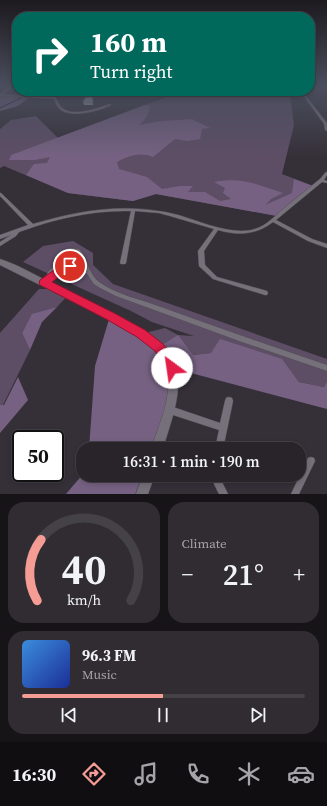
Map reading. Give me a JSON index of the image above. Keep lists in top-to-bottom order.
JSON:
{
  "page": {
    "turn": ["160 m", "Turn right"],
    "limit": "50",
    "trip": "16:31 · 1 min · 190 m",
    "tile": "Climate",
    "heat": ["−", "21°", "+"],
    "song": ["96.3 FM", "Music"],
    "tabs": "16:30",
    "gauge": ["40", "km/h"]
  }
}
